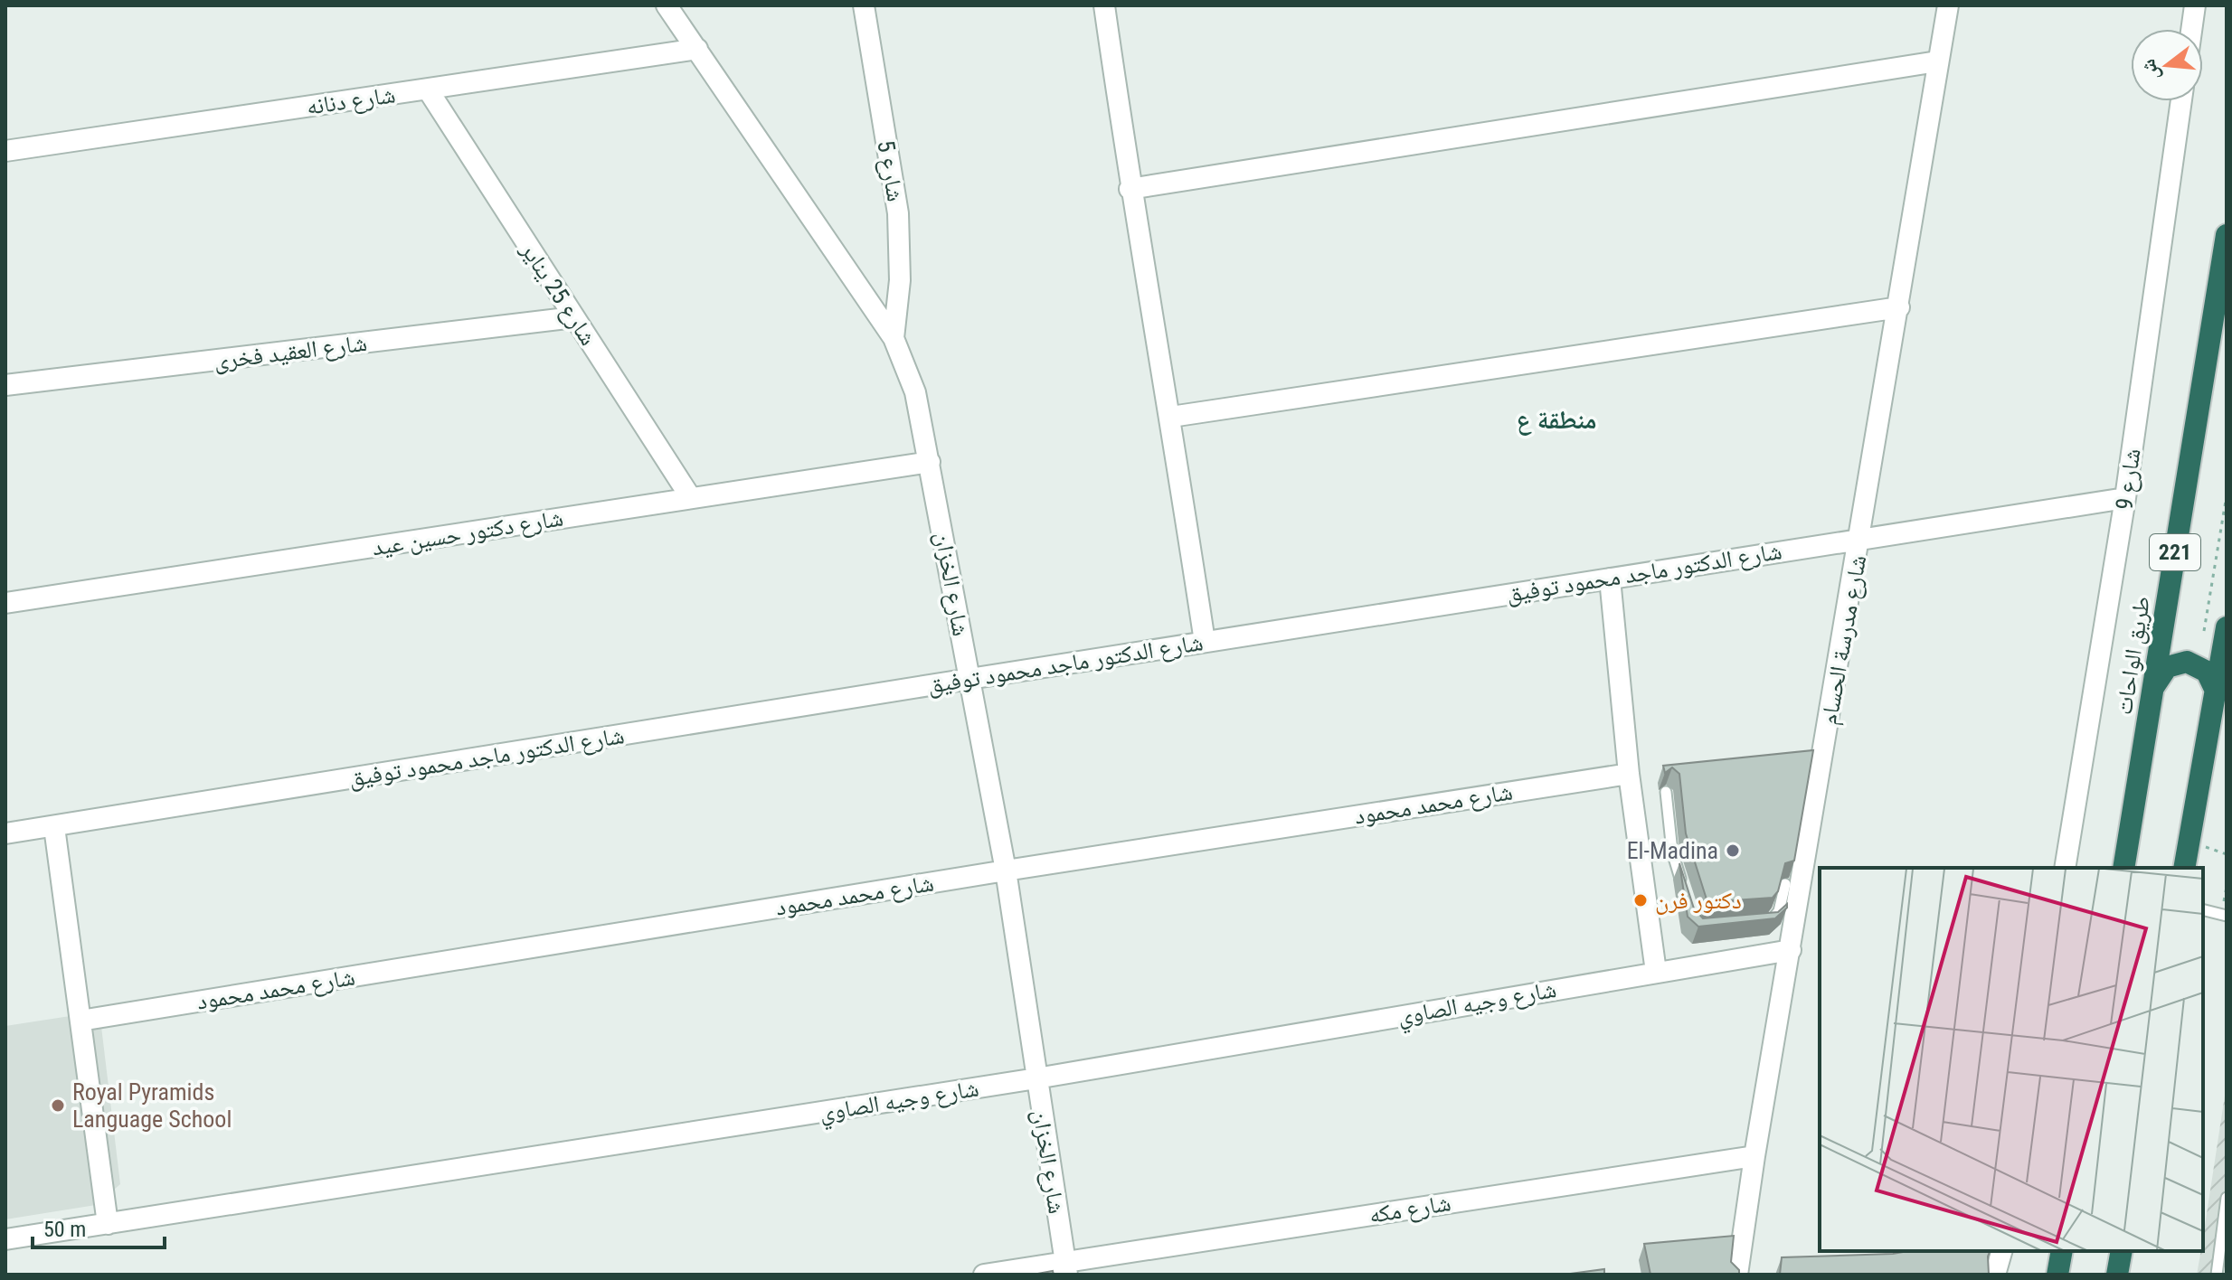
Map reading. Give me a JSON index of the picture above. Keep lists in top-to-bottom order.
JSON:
{
  "streets": {
    "highway": ["221", "طريق الواحات"],
    "street": [
      "شارع دنانه",
      "شارع 5",
      "شارع 25 يناير",
      "شارع العقيد فخرى",
      "شارع 9",
      "شارع دكتور حسين عيد",
      "شارع الدكتور ماجد محمود توفيق",
      "شارع الخزان",
      "شارع مدرسة الحسام",
      "شارع محمد محمود",
      "شارع وجيه الصاوي",
      "شارع مكه"
    ]
  },
  "crossings": [
    ["شارع دنانه", "شارع 25 يناير"],
    ["شارع دنانه", "شارع الخزان"],
    ["شارع 5", "شارع الخزان"],
    ["شارع 25 يناير", "شارع العقيد فخرى"],
    ["شارع 25 يناير", "شارع دكتور حسين عيد"],
    ["شارع 9", "شارع الدكتور ماجد محمود توفيق"],
    ["شارع دكتور حسين عيد", "شارع الخزان"],
    ["شارع الدكتور ماجد محمود توفيق", "شارع الخزان"],
    ["شارع الدكتور ماجد محمود توفيق", "شارع مدرسة الحسام"],
    ["شارع الخزان", "شارع محمد محمود"],
    ["شارع الخزان", "شارع وجيه الصاوي"],
    ["شارع الخزان", "شارع مكه"],
    ["شارع مدرسة الحسام", "شارع وجيه الصاوي"],
    ["شارع مدرسة الحسام", "شارع مكه"]
  ],
  "districts": ["منطقة ع"],
  "places": ["El-Madina", "دكتور فرن", "Royal Pyramids Language School"],
  "scale_bar": "50 m",
  "north": "left"
}
